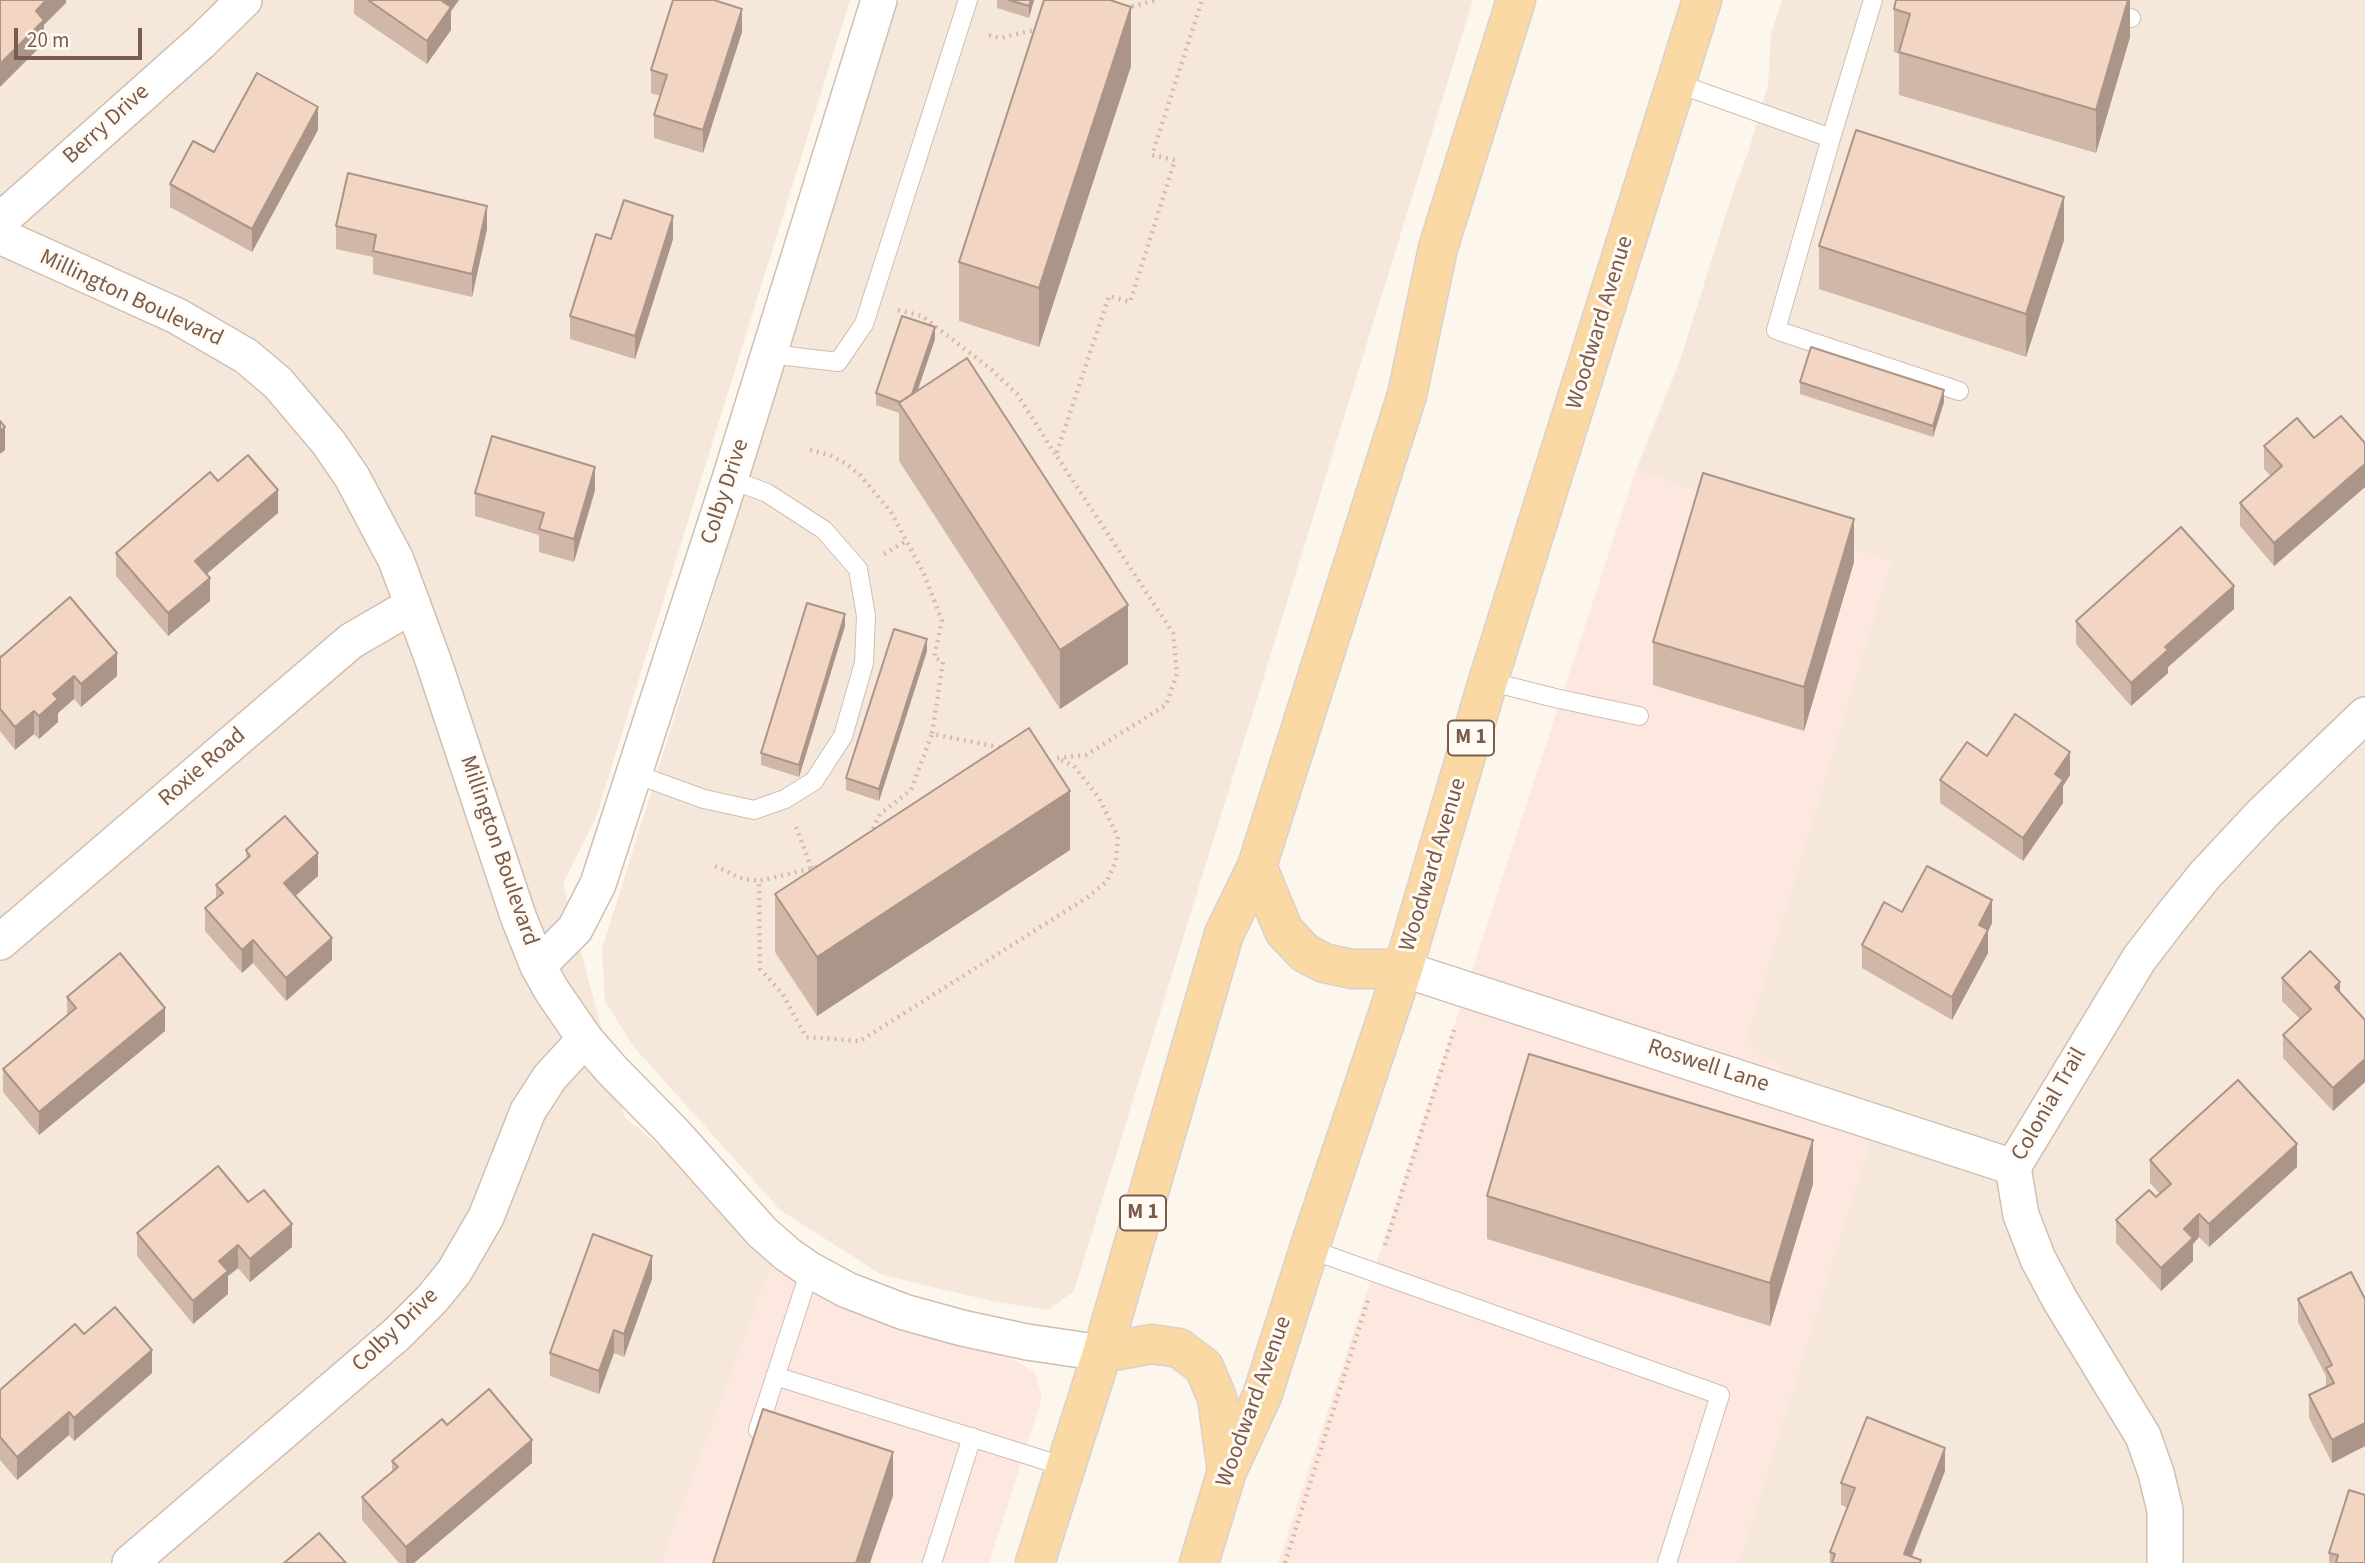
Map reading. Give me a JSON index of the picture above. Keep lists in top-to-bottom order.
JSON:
{
  "streets": {
    "main road": ["Woodward Avenue", "M 1"],
    "street": [
      "Berry Drive",
      "Millington Boulevard",
      "Colby Drive",
      "Roxie Road",
      "Roswell Lane",
      "Colonial Trail"
    ]
  },
  "crossings": [
    ["Millington Boulevard", "Colby Drive"],
    ["Millington Boulevard", "M 1"],
    ["Millington Boulevard", "Roxie Road"],
    ["Woodward Avenue", "Roswell Lane"],
    ["Roswell Lane", "Colonial Trail"]
  ],
  "scale_bar": "20 m"
}
